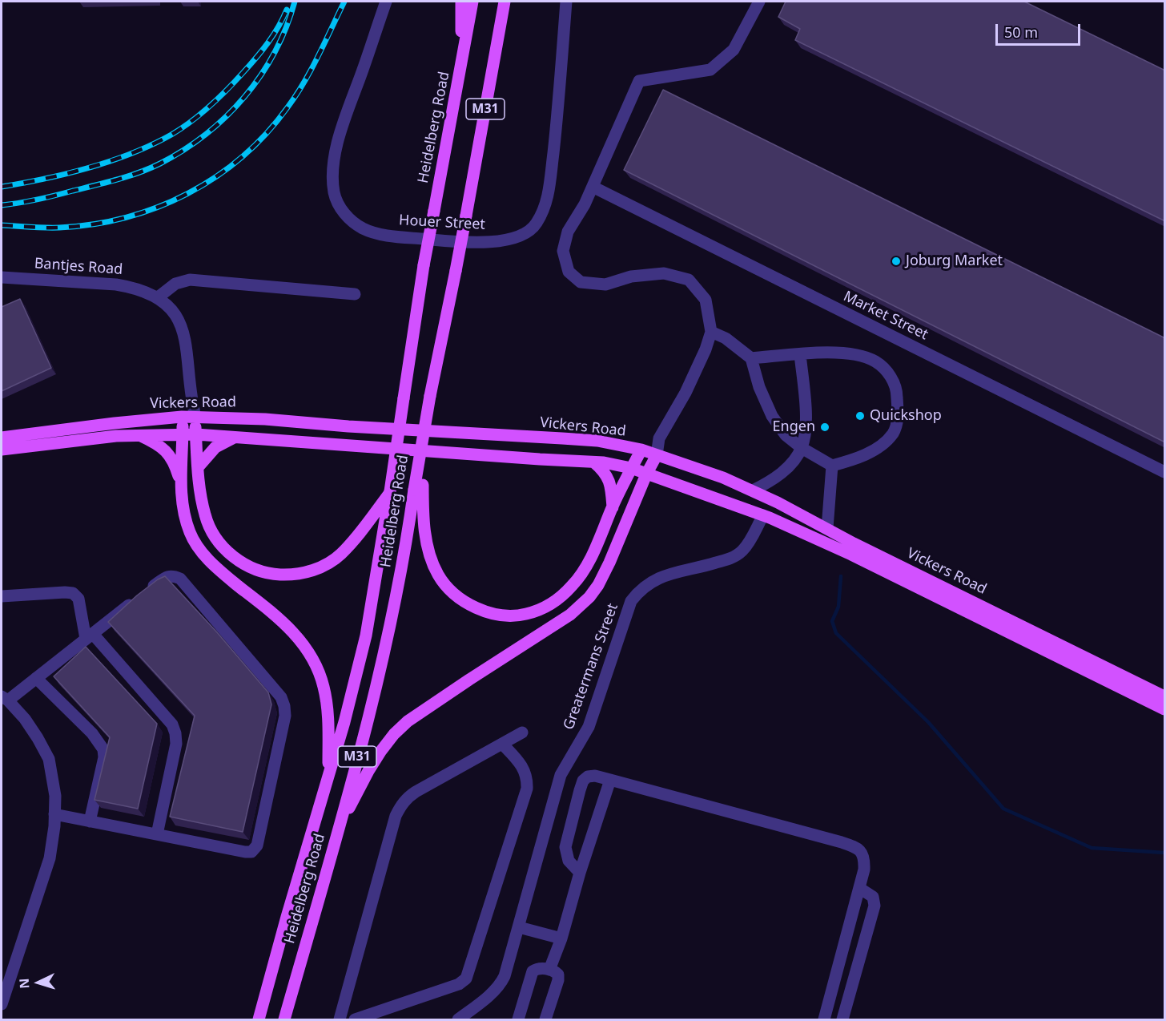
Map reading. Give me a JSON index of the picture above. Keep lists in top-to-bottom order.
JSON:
{
  "streets": {
    "main road": ["M31", "Heidelberg Road", "Vickers Road"],
    "street": [
      "Houer Street",
      "Bantjes Road",
      "Market Street",
      "Greatermans Street"
    ]
  },
  "crossings": [
    ["Bantjes Road", "Vickers Road"],
    ["Vickers Road", "Greatermans Street"]
  ],
  "places": ["Joburg Market", "Quickshop", "Engen"],
  "scale_bar": "50 m",
  "north": "left"
}
